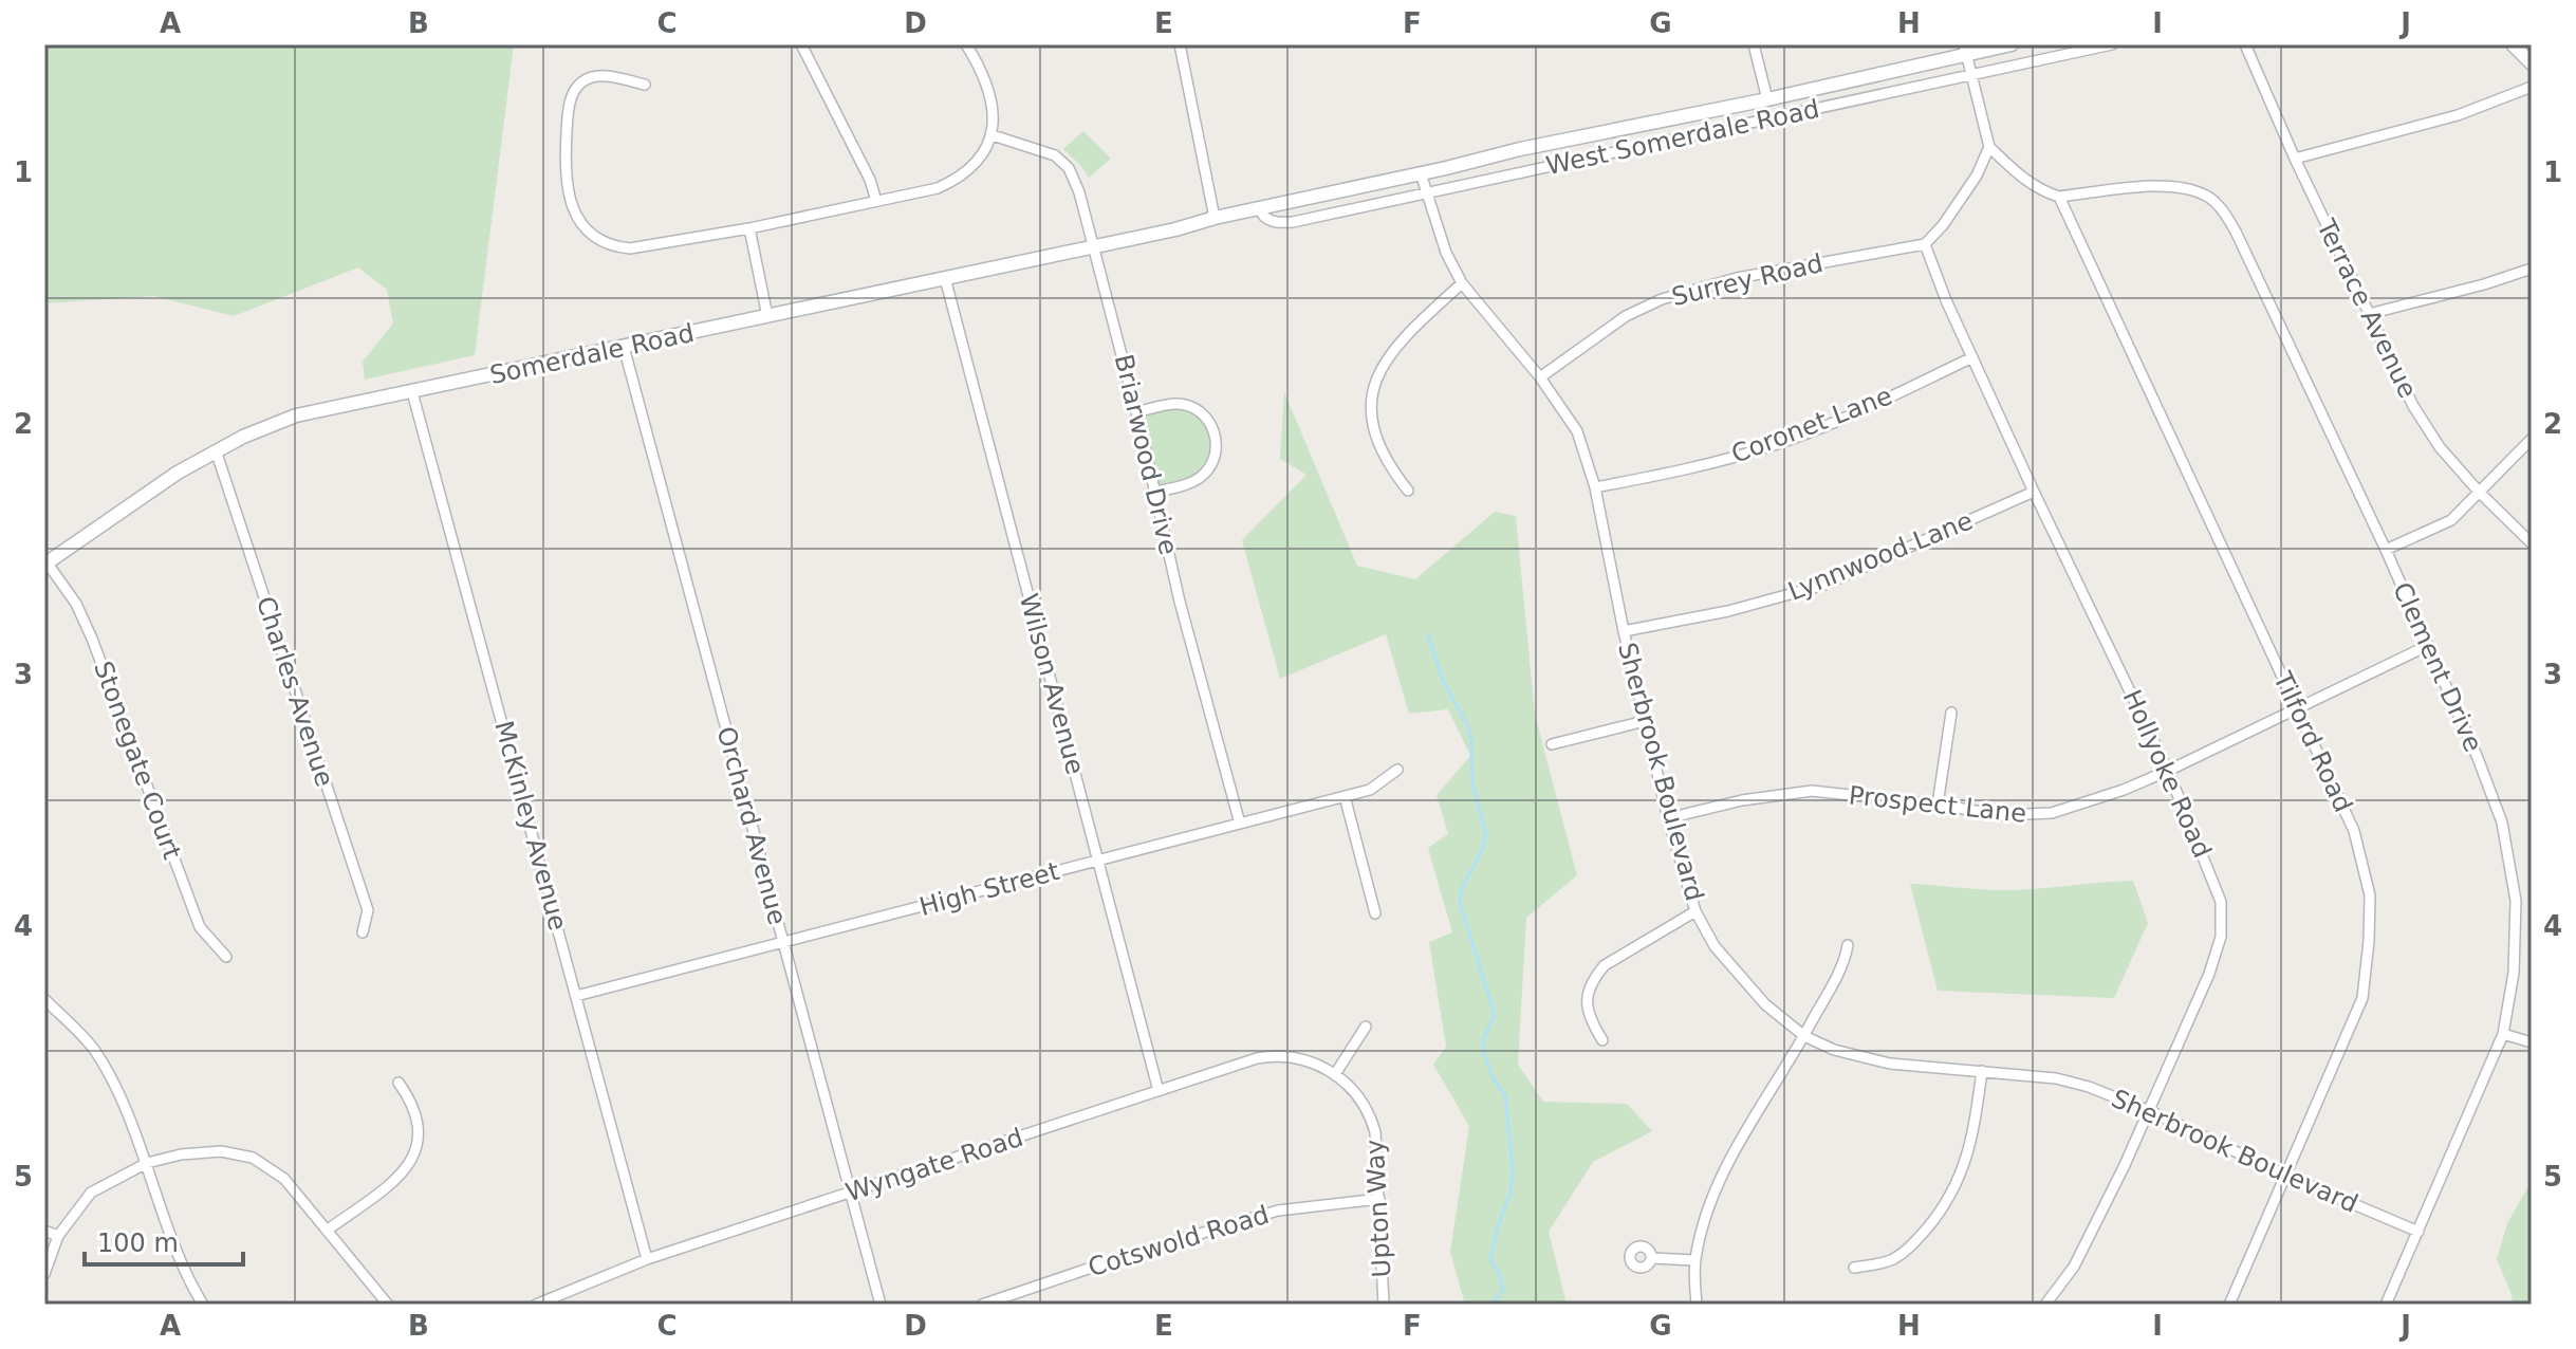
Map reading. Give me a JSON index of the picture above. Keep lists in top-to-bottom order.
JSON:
{
  "streets": {
    "main road": ["West Somerdale Road", "Somerdale Road"],
    "street": [
      "Surrey Road",
      "Terrace Avenue",
      "Coronet Lane",
      "Briarwood Drive",
      "Lynnwood Lane",
      "Clement Drive",
      "Wilson Avenue",
      "Charles Avenue",
      "Tilford Road",
      "Stonegate Court",
      "Sherbrook Boulevard",
      "Hollyoke Road",
      "Prospect Lane",
      "McKinley Avenue",
      "Orchard Avenue",
      "High Street",
      "Wyngate Road",
      "Upton Way",
      "Cotswold Road"
    ]
  },
  "crossings": [
    ["West Somerdale Road", "Somerdale Road"],
    ["West Somerdale Road", "Sherbrook Boulevard"],
    ["Surrey Road", "Sherbrook Boulevard"],
    ["Surrey Road", "Hollyoke Road"],
    ["Somerdale Road", "Briarwood Drive"],
    ["Somerdale Road", "Wilson Avenue"],
    ["Somerdale Road", "Charles Avenue"],
    ["Somerdale Road", "Stonegate Court"],
    ["Somerdale Road", "McKinley Avenue"],
    ["Somerdale Road", "Orchard Avenue"],
    ["Coronet Lane", "Sherbrook Boulevard"],
    ["Coronet Lane", "Hollyoke Road"],
    ["Briarwood Drive", "High Street"],
    ["Lynnwood Lane", "Sherbrook Boulevard"],
    ["Lynnwood Lane", "Hollyoke Road"],
    ["Clement Drive", "Tilford Road"],
    ["Clement Drive", "Sherbrook Boulevard"],
    ["Clement Drive", "Prospect Lane"],
    ["Wilson Avenue", "High Street"],
    ["Wilson Avenue", "Wyngate Road"],
    ["Tilford Road", "Sherbrook Boulevard"],
    ["Tilford Road", "Prospect Lane"],
    ["Sherbrook Boulevard", "Hollyoke Road"],
    ["Sherbrook Boulevard", "Prospect Lane"],
    ["Hollyoke Road", "Prospect Lane"],
    ["McKinley Avenue", "High Street"],
    ["McKinley Avenue", "Wyngate Road"],
    ["Orchard Avenue", "High Street"],
    ["Orchard Avenue", "Wyngate Road"],
    ["Wyngate Road", "Upton Way"],
    ["Upton Way", "Cotswold Road"]
  ],
  "scale_bar": "100 m",
  "grid": {
    "columns": [
      "A",
      "B",
      "C",
      "D",
      "E",
      "F",
      "G",
      "H",
      "I",
      "J"
    ],
    "rows": [
      "1",
      "2",
      "3",
      "4",
      "5"
    ]
  }
}
